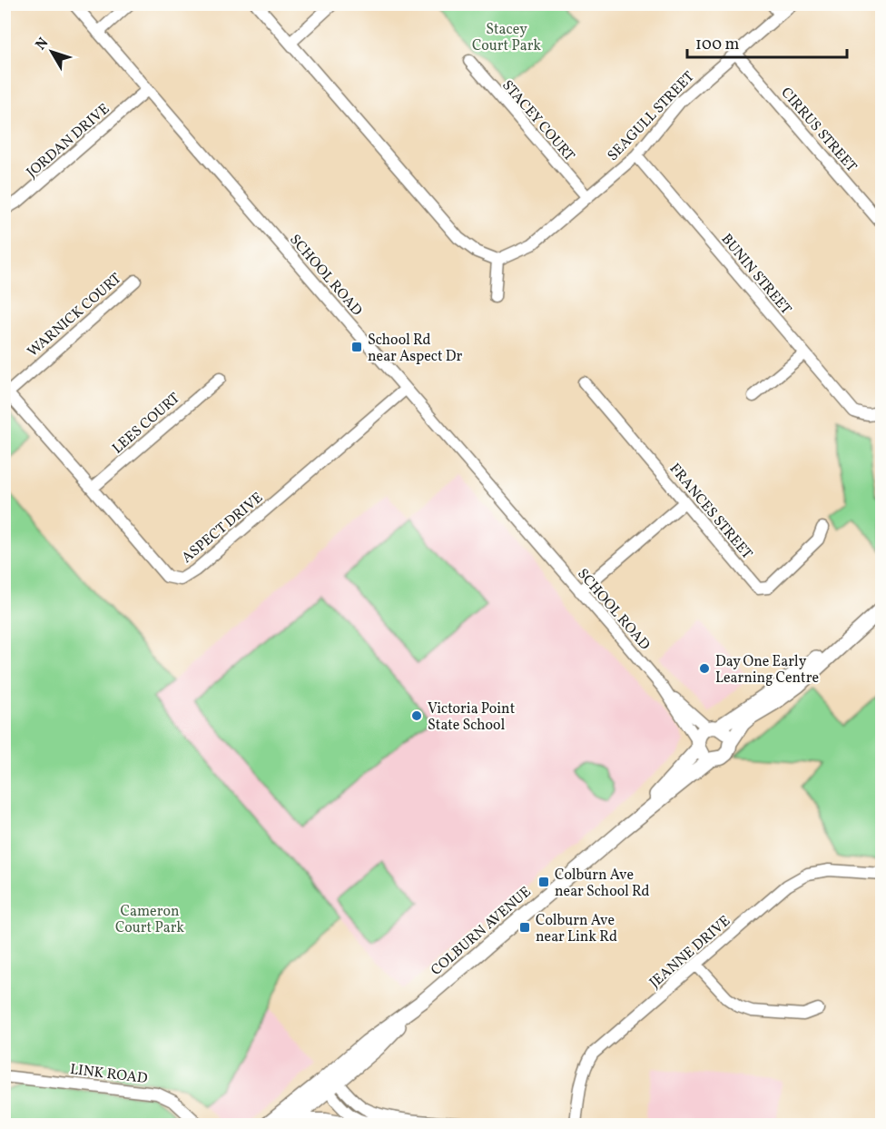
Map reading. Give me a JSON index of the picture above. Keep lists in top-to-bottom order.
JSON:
{
  "streets": {
    "main road": ["COLBURN AVENUE"],
    "street": [
      "SEAGULL STREET",
      "STACEY COURT",
      "CIRRUS STREET",
      "JORDAN DRIVE",
      "BUNIN STREET",
      "SCHOOL ROAD",
      "WARNICK COURT",
      "LEES COURT",
      "FRANCES STREET",
      "ASPECT DRIVE",
      "JEANNE DRIVE",
      "LINK ROAD"
    ]
  },
  "crossings": [
    ["SEAGULL STREET", "STACEY COURT"],
    ["SEAGULL STREET", "CIRRUS STREET"],
    ["SEAGULL STREET", "BUNIN STREET"],
    ["JORDAN DRIVE", "SCHOOL ROAD"],
    ["SCHOOL ROAD", "ASPECT DRIVE"],
    ["SCHOOL ROAD", "COLBURN AVENUE"],
    ["WARNICK COURT", "ASPECT DRIVE"],
    ["LEES COURT", "ASPECT DRIVE"]
  ],
  "parks": ["Stacey Court Park", "Cameron Court Park"],
  "places": {
    "transit": ["School Rd near Aspect Dr", "Colburn Ave near School Rd", "Colburn Ave near Link Rd"],
    "other": ["Day One Early Learning Centre", "Victoria Point State School"]
  },
  "scale_bar": "100 m",
  "north": "top left"
}
